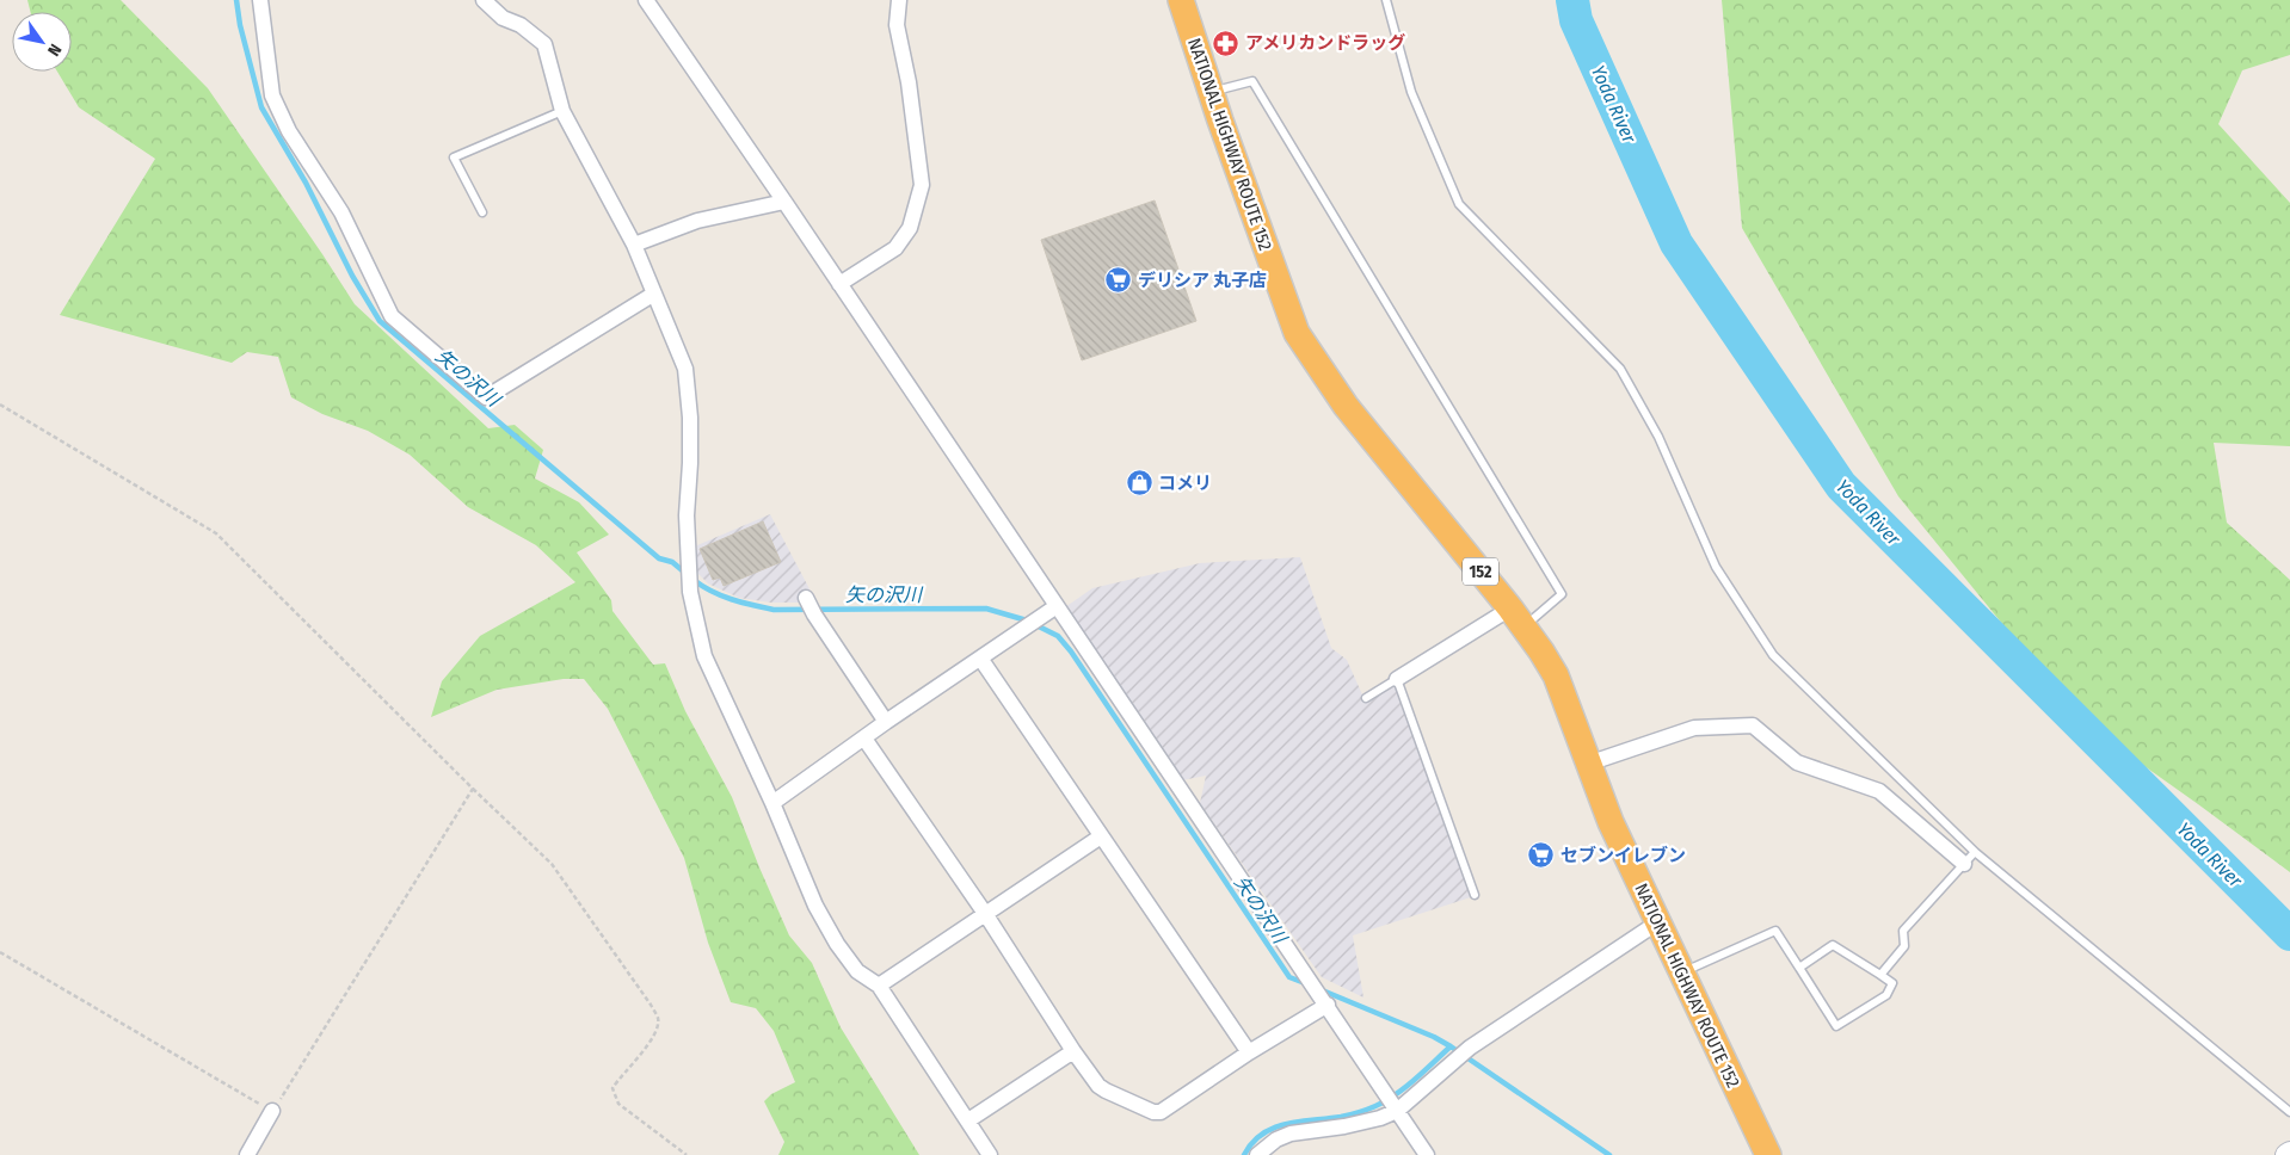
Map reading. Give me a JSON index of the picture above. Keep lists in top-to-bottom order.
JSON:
{
  "streets": {
    "highway": ["NATIONAL HIGHWAY ROUTE 152", "152"]
  },
  "water": ["Yoda River", "矢の沢川"],
  "places": {
    "pharmacy": ["アメリカンドラッグ"],
    "supermarket": ["デリシア 丸子店", "セブンイレブン"],
    "shop": ["コメリ"]
  },
  "north": "bottom right"
}
